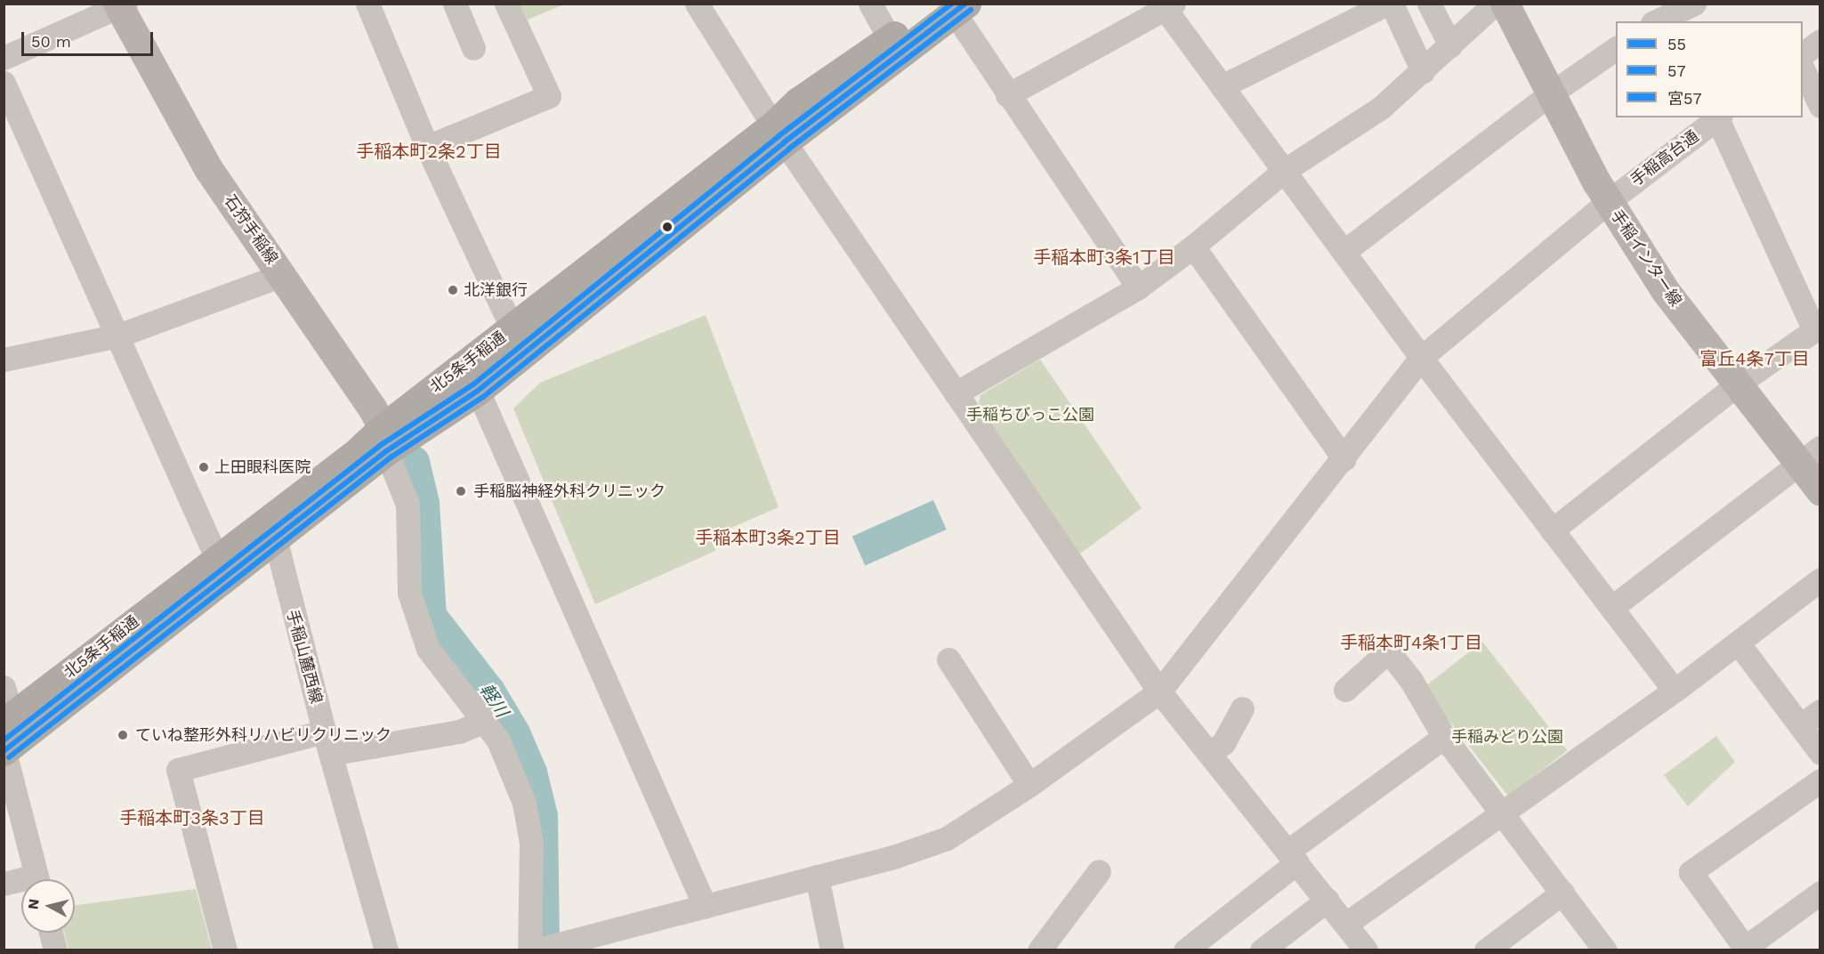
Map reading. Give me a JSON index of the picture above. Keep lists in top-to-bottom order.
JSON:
{
  "streets": {
    "highway": ["北5条手稲通"],
    "main road": ["石狩手稲線", "手稲インター線"],
    "street": ["手稲高台通", "手稲山麓西線"]
  },
  "crossings": [
    ["手稲高台通", "手稲インター線"],
    ["石狩手稲線", "北5条手稲通"],
    ["北5条手稲通", "手稲山麓西線"]
  ],
  "districts": [
    "手稲本町2条2丁目",
    "手稲本町3条1丁目",
    "富丘4条7丁目",
    "手稲本町3条2丁目",
    "手稲本町4条1丁目",
    "手稲本町3条3丁目"
  ],
  "water": ["軽川"],
  "parks": ["手稲ちびっこ公園", "手稲みどり公園"],
  "places": [
    "北洋銀行",
    "上田眼科医院",
    "手稲脳神経外科クリニック",
    "ていね整形外科リハビリクリニック"
  ],
  "lines": ["transit line 55", "transit line 宮57", "transit line 57"],
  "legend": ["55", "57", "宮57"],
  "scale_bar": "50 m",
  "north": "left"
}
